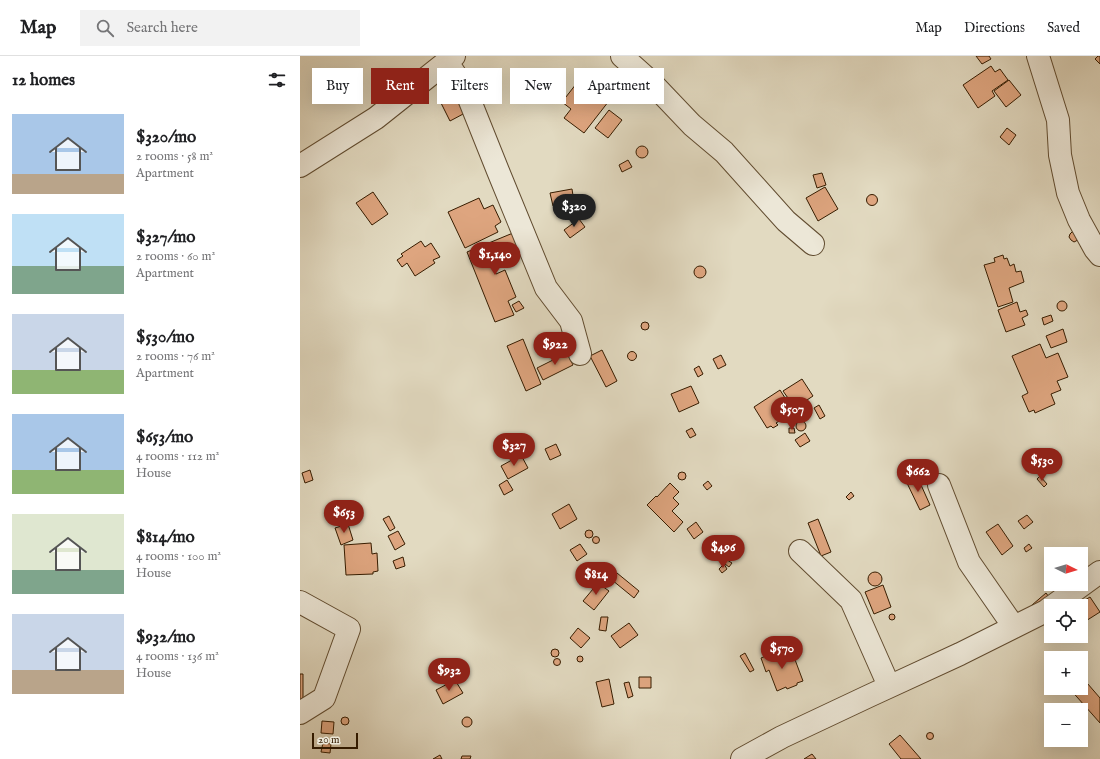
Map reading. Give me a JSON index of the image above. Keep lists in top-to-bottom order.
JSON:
{
  "scale_bar": "20 m",
  "north": "right",
  "page": {
    "header": "Map",
    "search": "Search here",
    "nav": ["Map", "Directions", "Saved"],
    "heading": "12 homes",
    "chip": [
      "Buy",
      "Rent",
      "Filters",
      "New",
      "Apartment"
    ],
    "list": [
      {
        "name": "$320/mo",
        "note": "2 rooms · 58 m² · Apartment"
      },
      {
        "name": "$327/mo",
        "note": "2 rooms · 60 m² · Apartment"
      },
      {
        "name": "$530/mo",
        "note": "2 rooms · 76 m² · Apartment"
      },
      {
        "name": "$653/mo",
        "note": "4 rooms · 112 m² · House"
      },
      {
        "name": "$814/mo",
        "note": "4 rooms · 100 m² · House"
      },
      {
        "name": "$932/mo",
        "note": "4 rooms · 136 m² · House"
      }
    ],
    "price": [
      "$320",
      "$1,140",
      "$922",
      "$507",
      "$327",
      "$530",
      "$662",
      "$653",
      "$496",
      "$814",
      "$570",
      "$932"
    ],
    "map_buttons": ["+", "−"],
    "scale": "20 m"
  }
}
